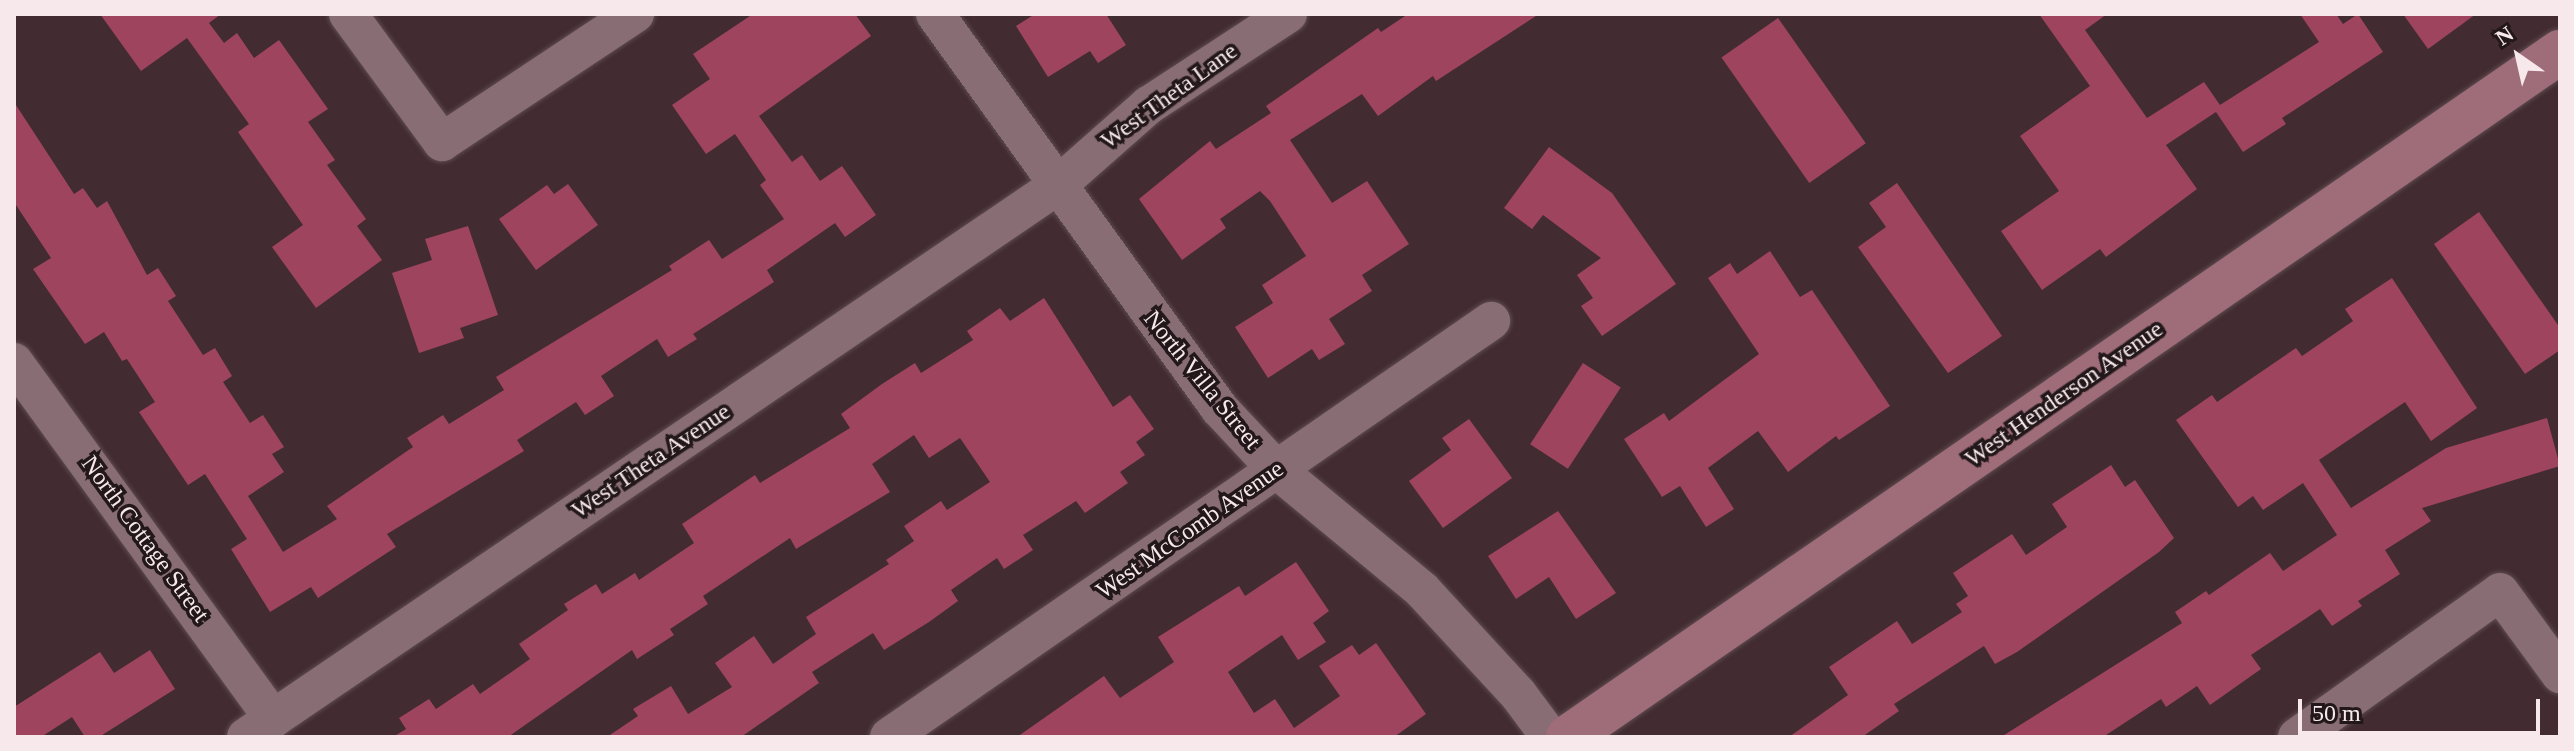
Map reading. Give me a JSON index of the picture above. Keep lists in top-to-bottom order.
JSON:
{
  "streets": {
    "main road": ["West Henderson Avenue"],
    "street": [
      "West Theta Lane",
      "North Villa Street",
      "West Theta Avenue",
      "West McComb Avenue",
      "North Cottage Street"
    ]
  },
  "crossings": [
    ["West Theta Lane", "North Villa Street"],
    ["West Theta Lane", "West Theta Avenue"],
    ["North Villa Street", "West Theta Avenue"],
    ["North Villa Street", "West McComb Avenue"],
    ["West Theta Avenue", "North Cottage Street"]
  ],
  "scale_bar": "50 m",
  "north": "top left"
}
